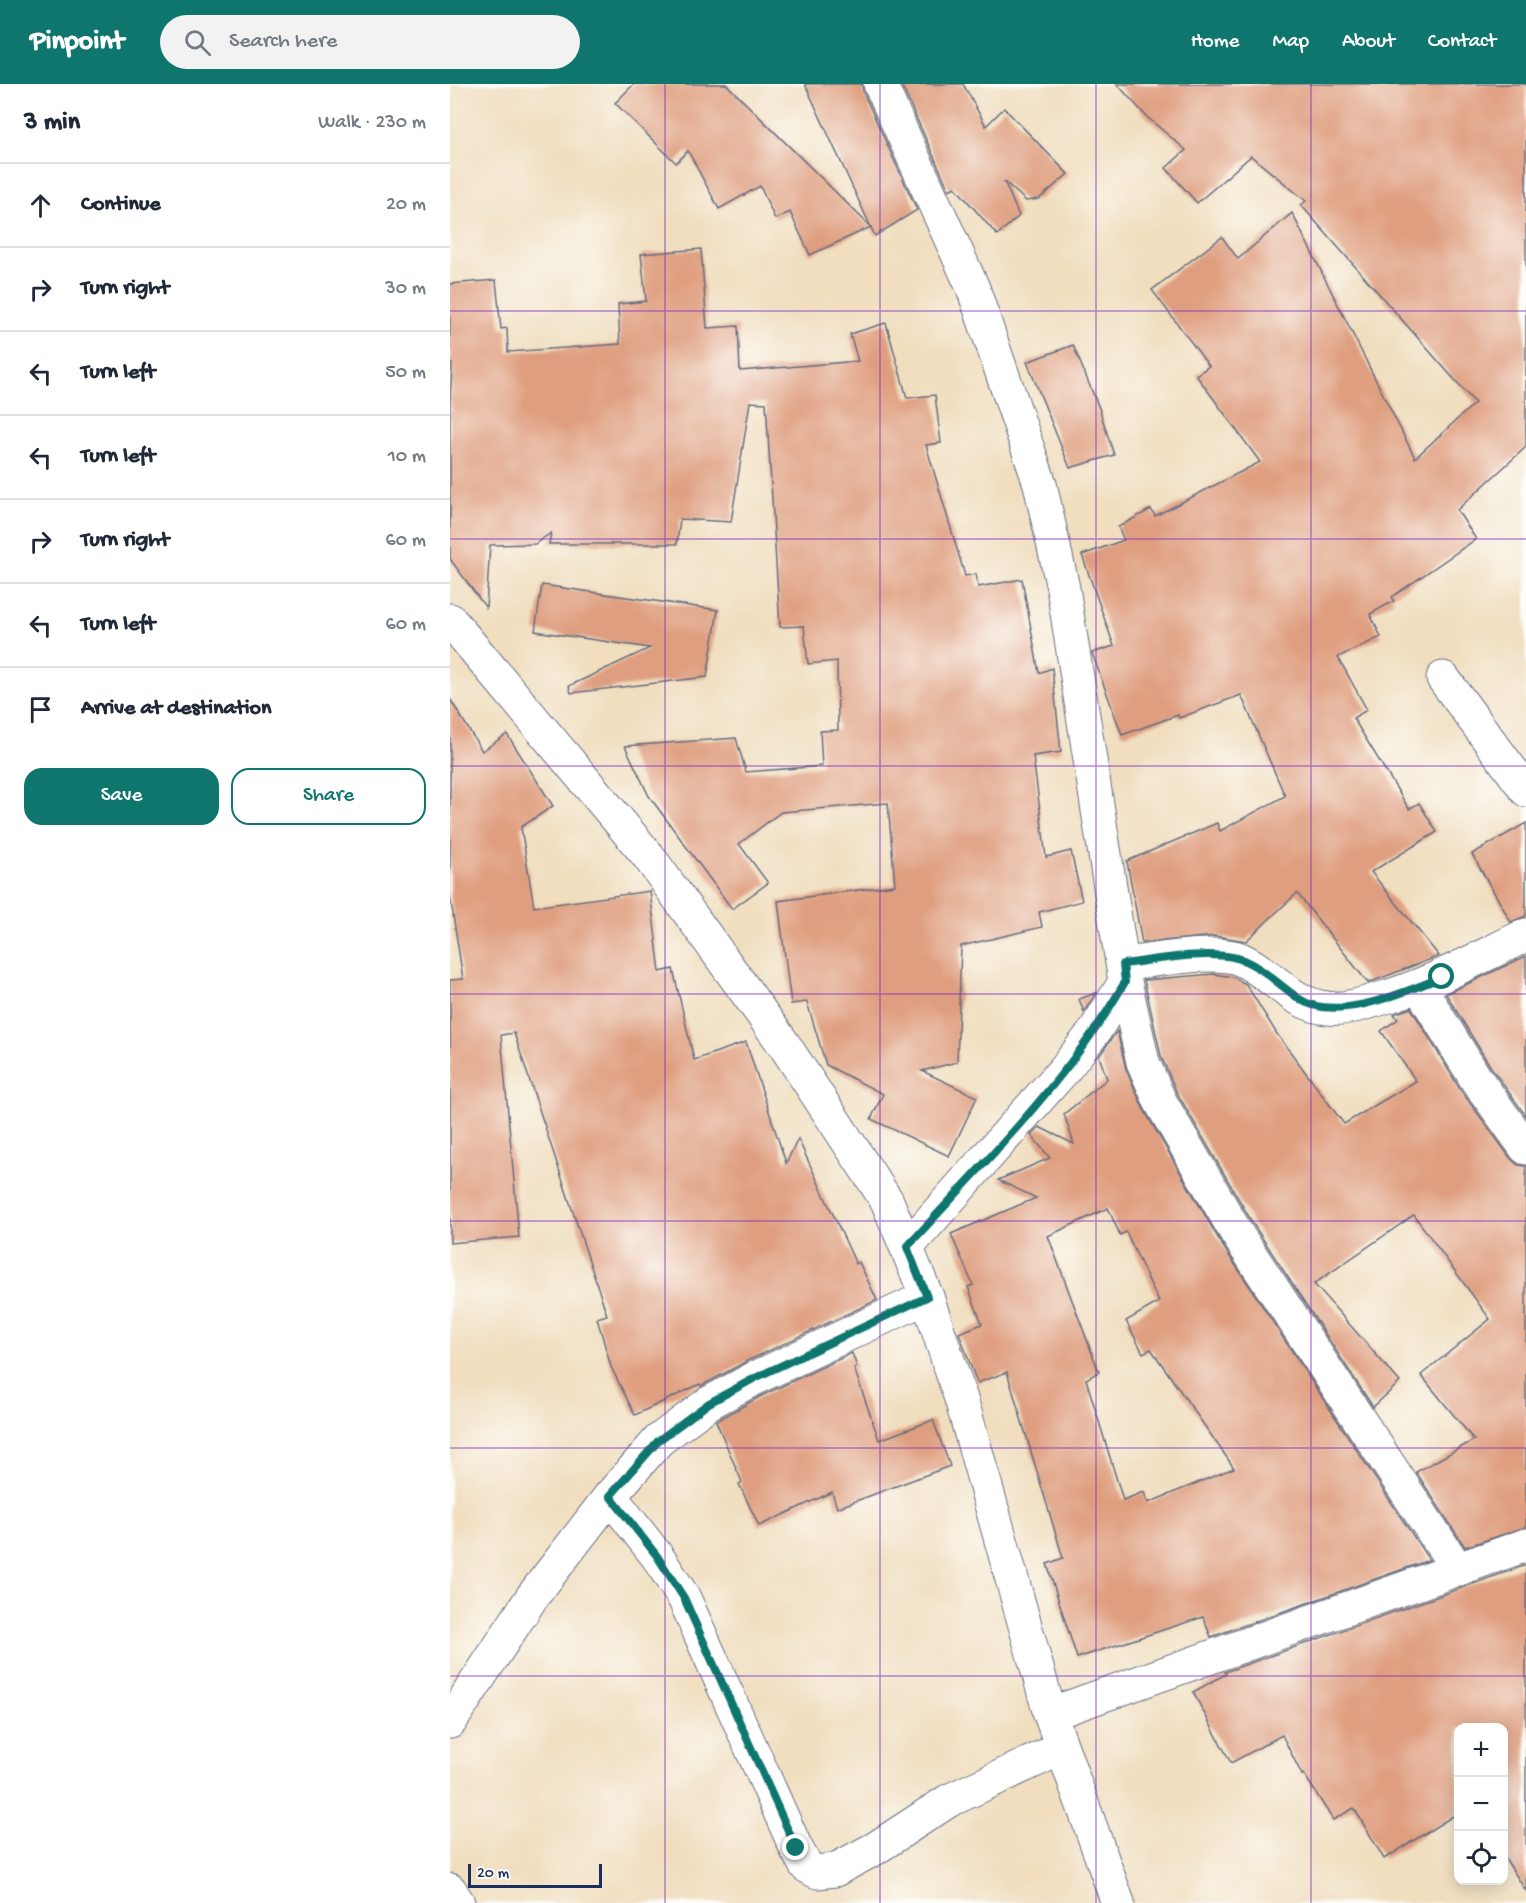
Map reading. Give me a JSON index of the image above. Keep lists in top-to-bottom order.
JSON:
{
  "scale_bar": "20 m",
  "page": {
    "header": "Pinpoint",
    "search": "Search here",
    "nav": [
      "Home",
      "Map",
      "About",
      "Contact"
    ],
    "heading": ["3 min", "Walk · 230 m"],
    "list": [
      ["Continue", "20 m"],
      ["Turn right", "30 m"],
      ["Turn left", "50 m"],
      ["Turn left", "10 m"],
      ["Turn right", "60 m"],
      ["Turn left", "60 m"],
      "Arrive at destination"
    ],
    "buttons": ["Save", "Share"],
    "map_buttons": ["+", "−"],
    "scale": "20 m"
  }
}
